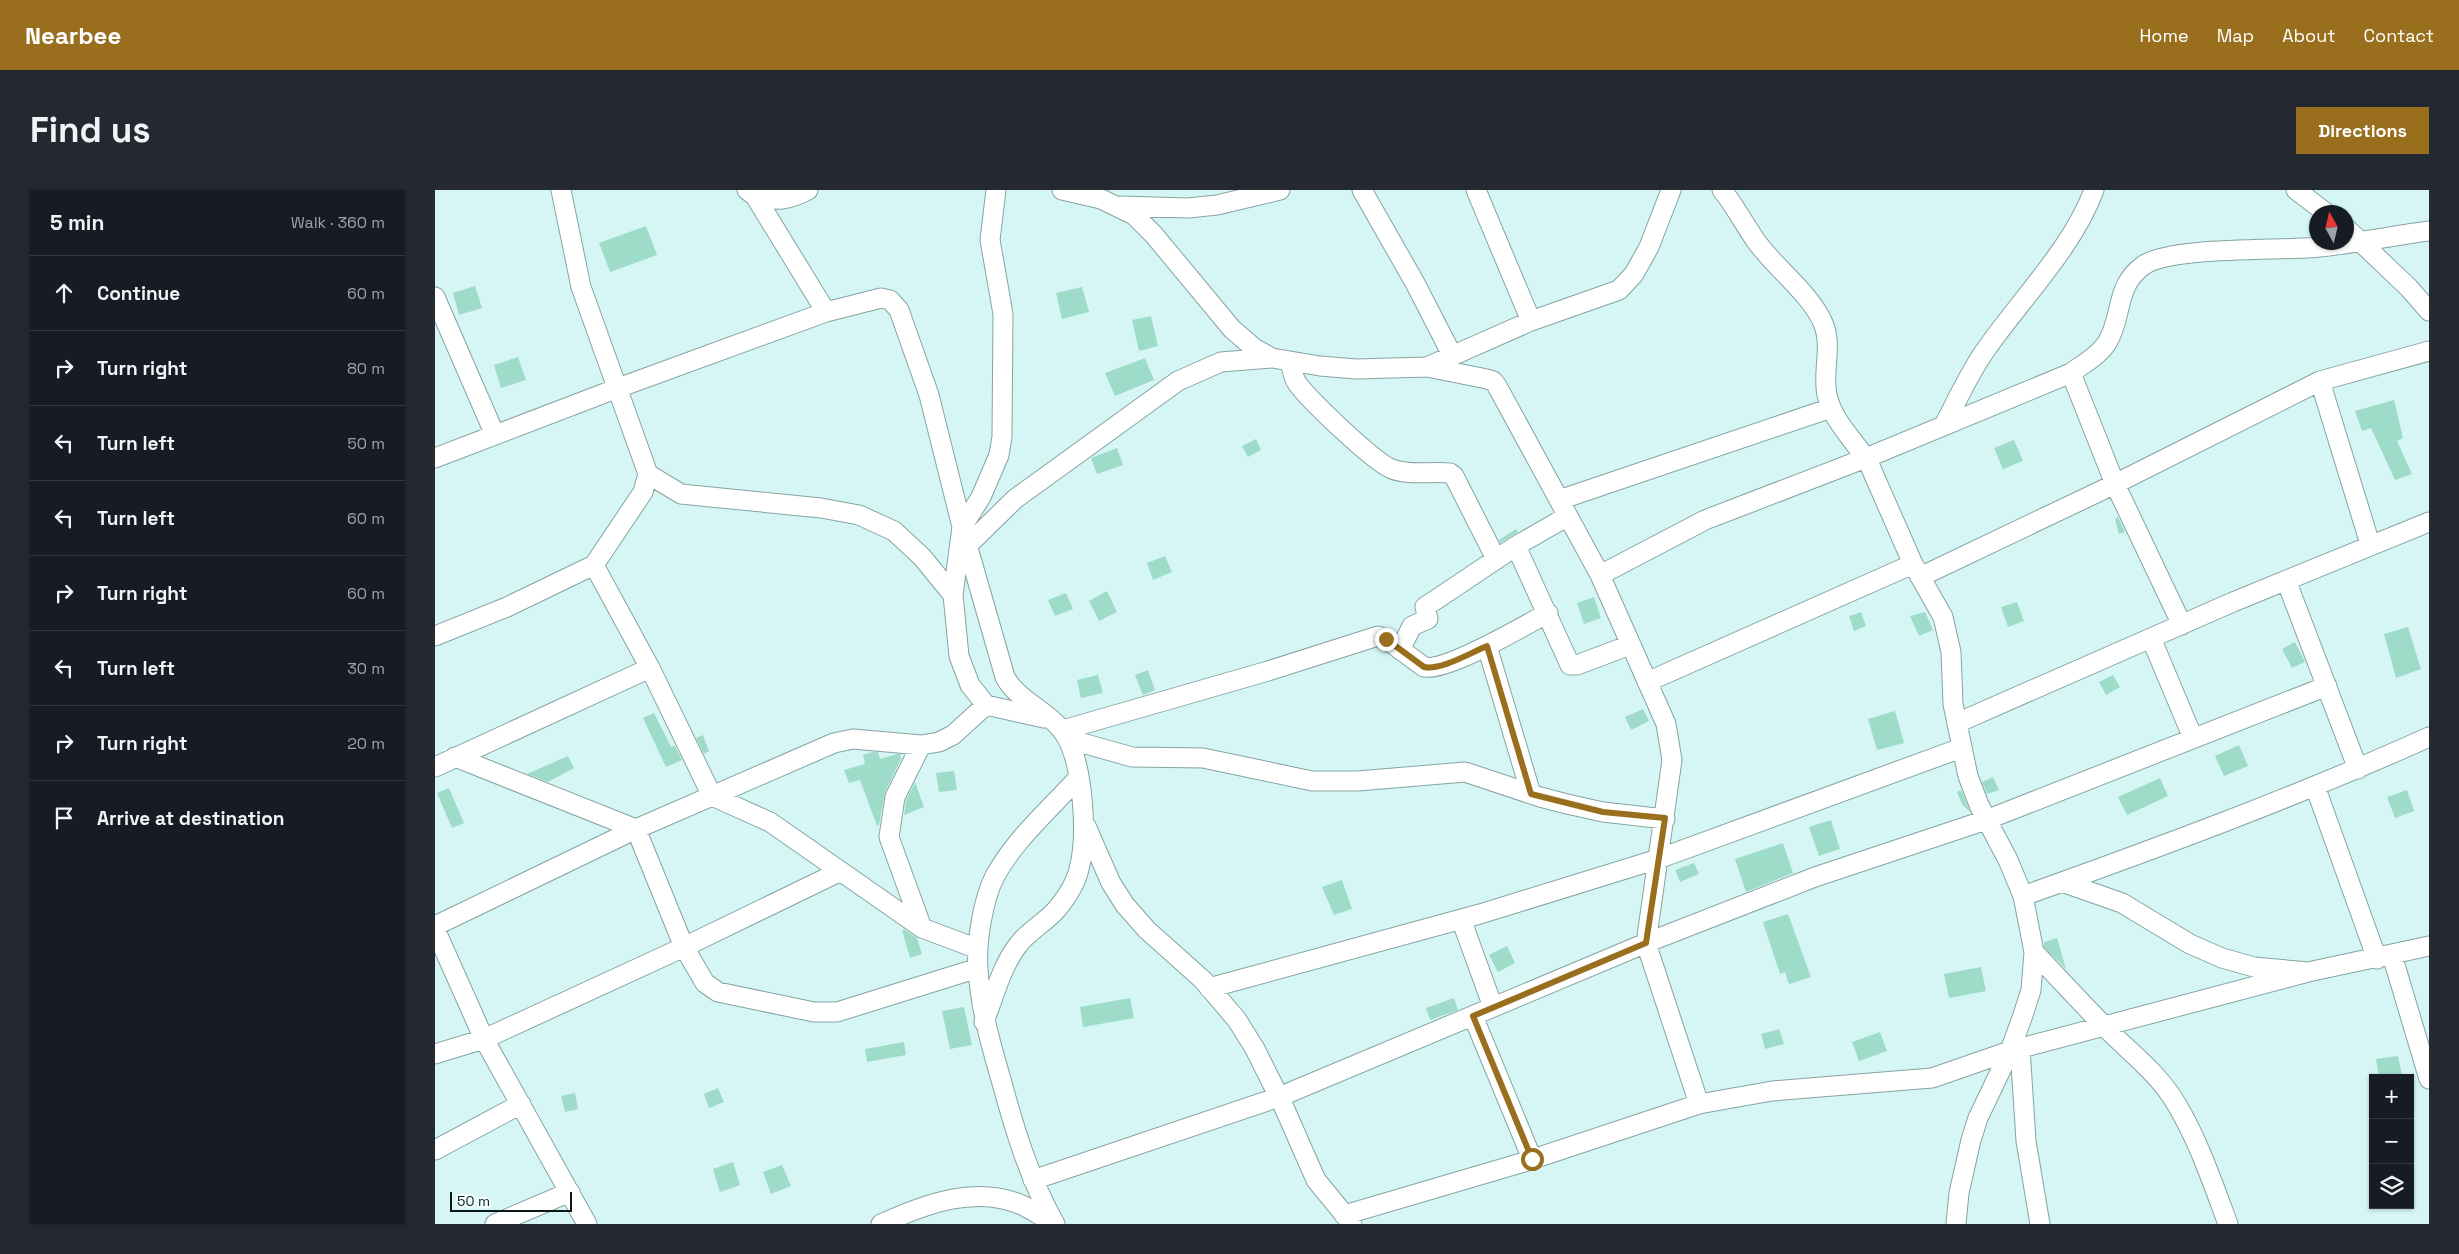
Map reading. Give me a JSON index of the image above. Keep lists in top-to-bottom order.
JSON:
{
  "scale_bar": "50 m",
  "north": "top",
  "page": {
    "header": "Nearbee",
    "nav": [
      "Home",
      "Map",
      "About",
      "Contact"
    ],
    "buttons": "Directions",
    "title": "Find us",
    "heading": ["5 min", "Walk · 360 m"],
    "list": [
      ["Continue", "60 m"],
      ["Turn right", "80 m"],
      ["Turn left", "50 m"],
      ["Turn left", "60 m"],
      ["Turn right", "60 m"],
      ["Turn left", "30 m"],
      ["Turn right", "20 m"],
      "Arrive at destination"
    ],
    "map_buttons": ["+", "−"],
    "scale": "50 m"
  }
}
